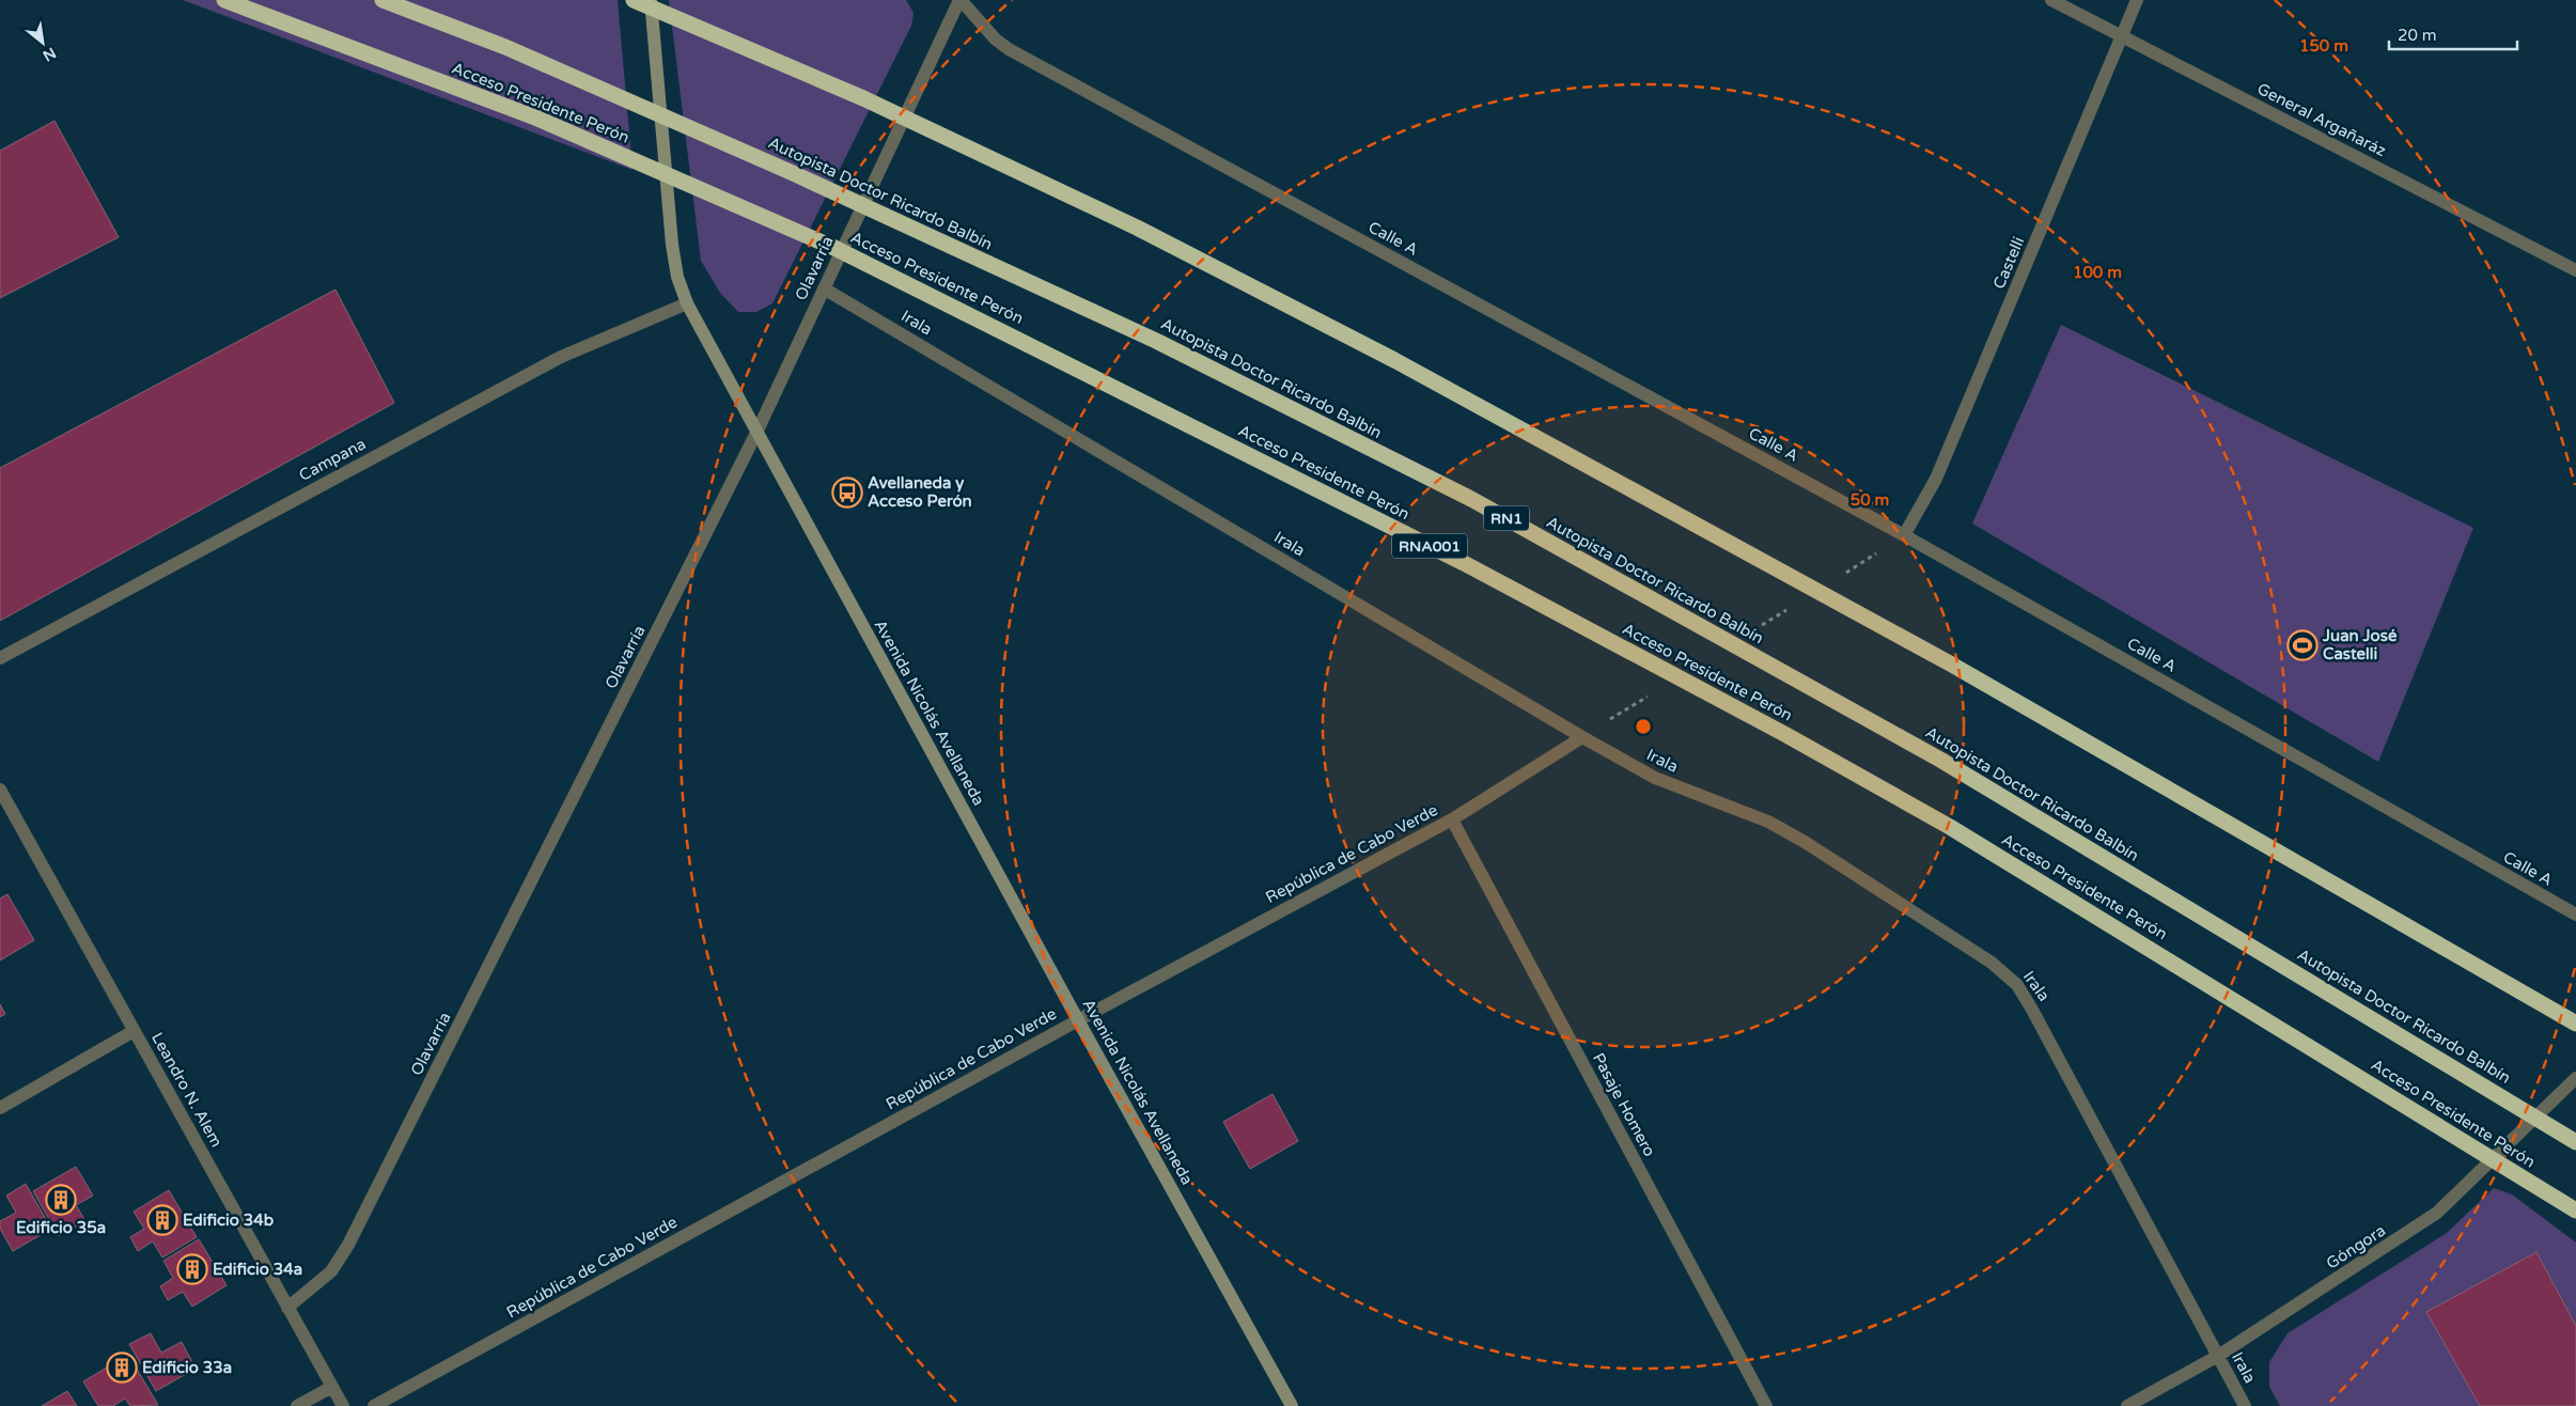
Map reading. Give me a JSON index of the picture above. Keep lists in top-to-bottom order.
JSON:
{
  "streets": {
    "highway": [
      "Acceso Presidente Perón",
      "Autopista Doctor Ricardo Balbín",
      "RN1",
      "RNA001"
    ],
    "main road": ["Avenida Nicolás Avellaneda"],
    "street": [
      "General Argañaráz",
      "Calle A",
      "Castelli",
      "Olavarría",
      "Irala",
      "Campana",
      "República de Cabo Verde",
      "Leandro N. Alem",
      "Pasaje Homero",
      "Góngora"
    ]
  },
  "crossings": [
    ["General Argañaráz", "Castelli"],
    ["Calle A", "Castelli"],
    ["Calle A", "Olavarría"],
    ["Olavarría", "Irala"],
    ["Olavarría", "Avenida Nicolás Avellaneda"],
    ["Olavarría", "Leandro N. Alem"],
    ["Irala", "República de Cabo Verde"],
    ["Irala", "Góngora"],
    ["Campana", "Avenida Nicolás Avellaneda"],
    ["Avenida Nicolás Avellaneda", "República de Cabo Verde"],
    ["República de Cabo Verde", "Pasaje Homero"]
  ],
  "places": {
    "bus stop": ["Avellaneda y Acceso Perón"],
    "sports": ["Juan José Castelli"],
    "building": [
      "Edificio 35a",
      "Edificio 34b",
      "Edificio 34a",
      "Edificio 33a"
    ]
  },
  "scale_bar": "20 m",
  "north": "bottom right",
  "rings": ["150 m", "100 m", "50 m"]
}
